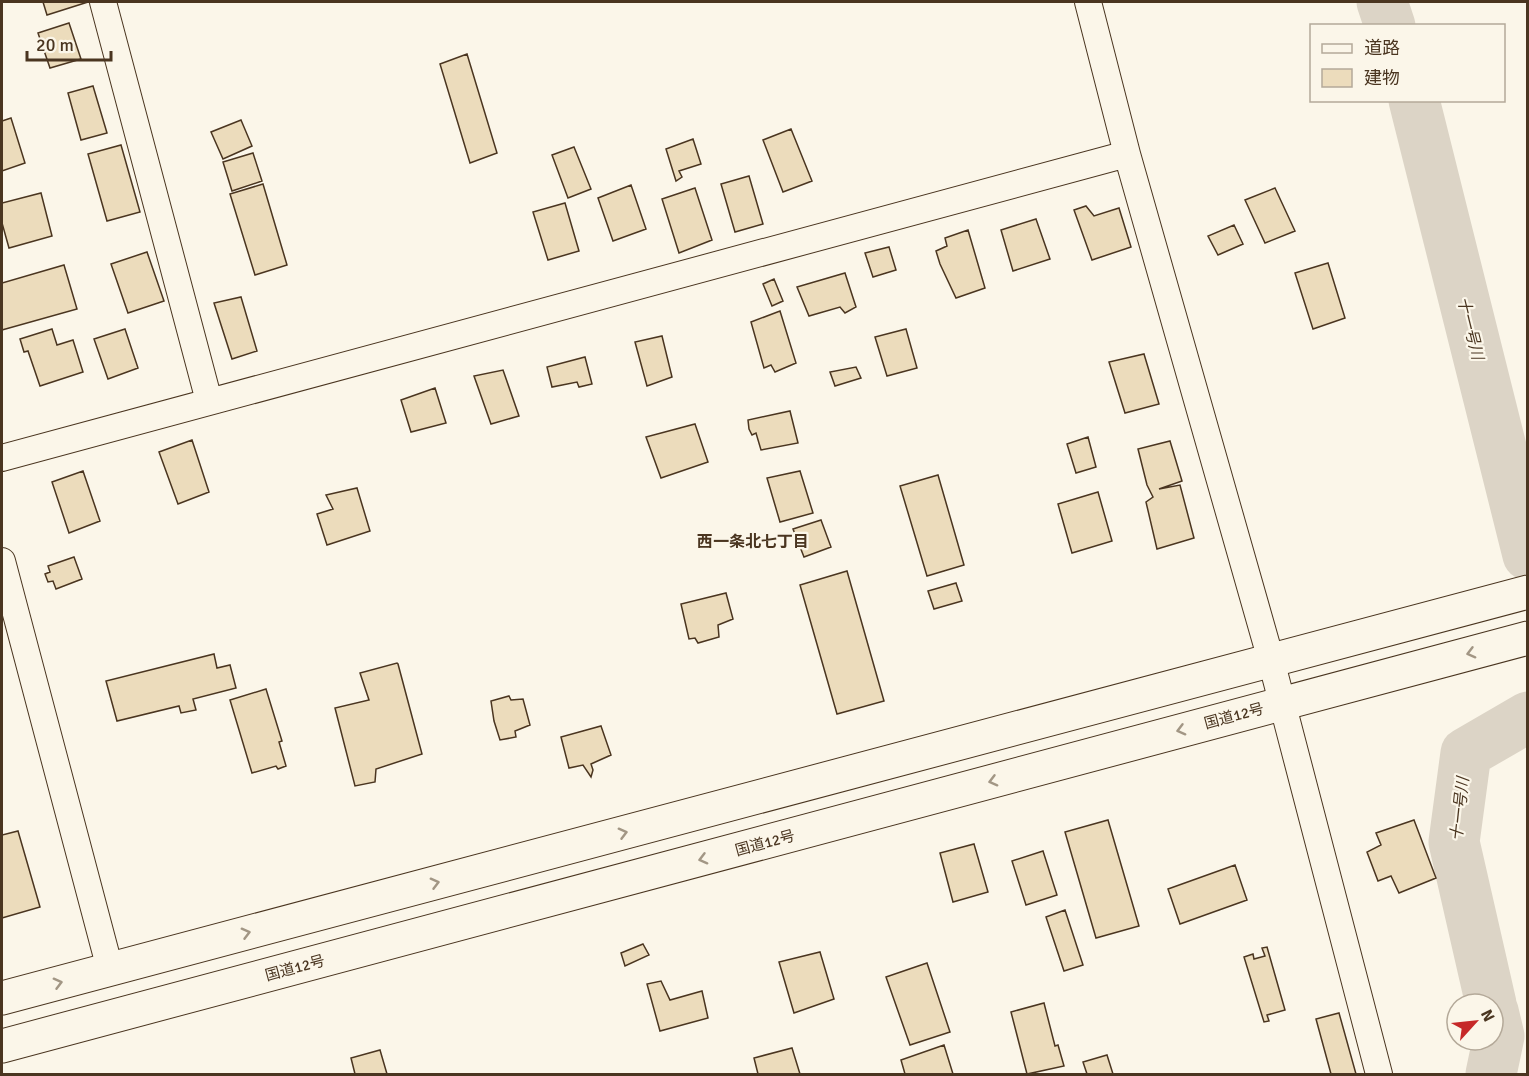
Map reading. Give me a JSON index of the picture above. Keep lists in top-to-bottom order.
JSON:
{
  "streets": {
    "highway": ["国道12号"]
  },
  "districts": ["西一条北七丁目"],
  "water": ["十一号川"],
  "legend": ["道路", "建物"],
  "scale_bar": "20 m",
  "north": "top right"
}
